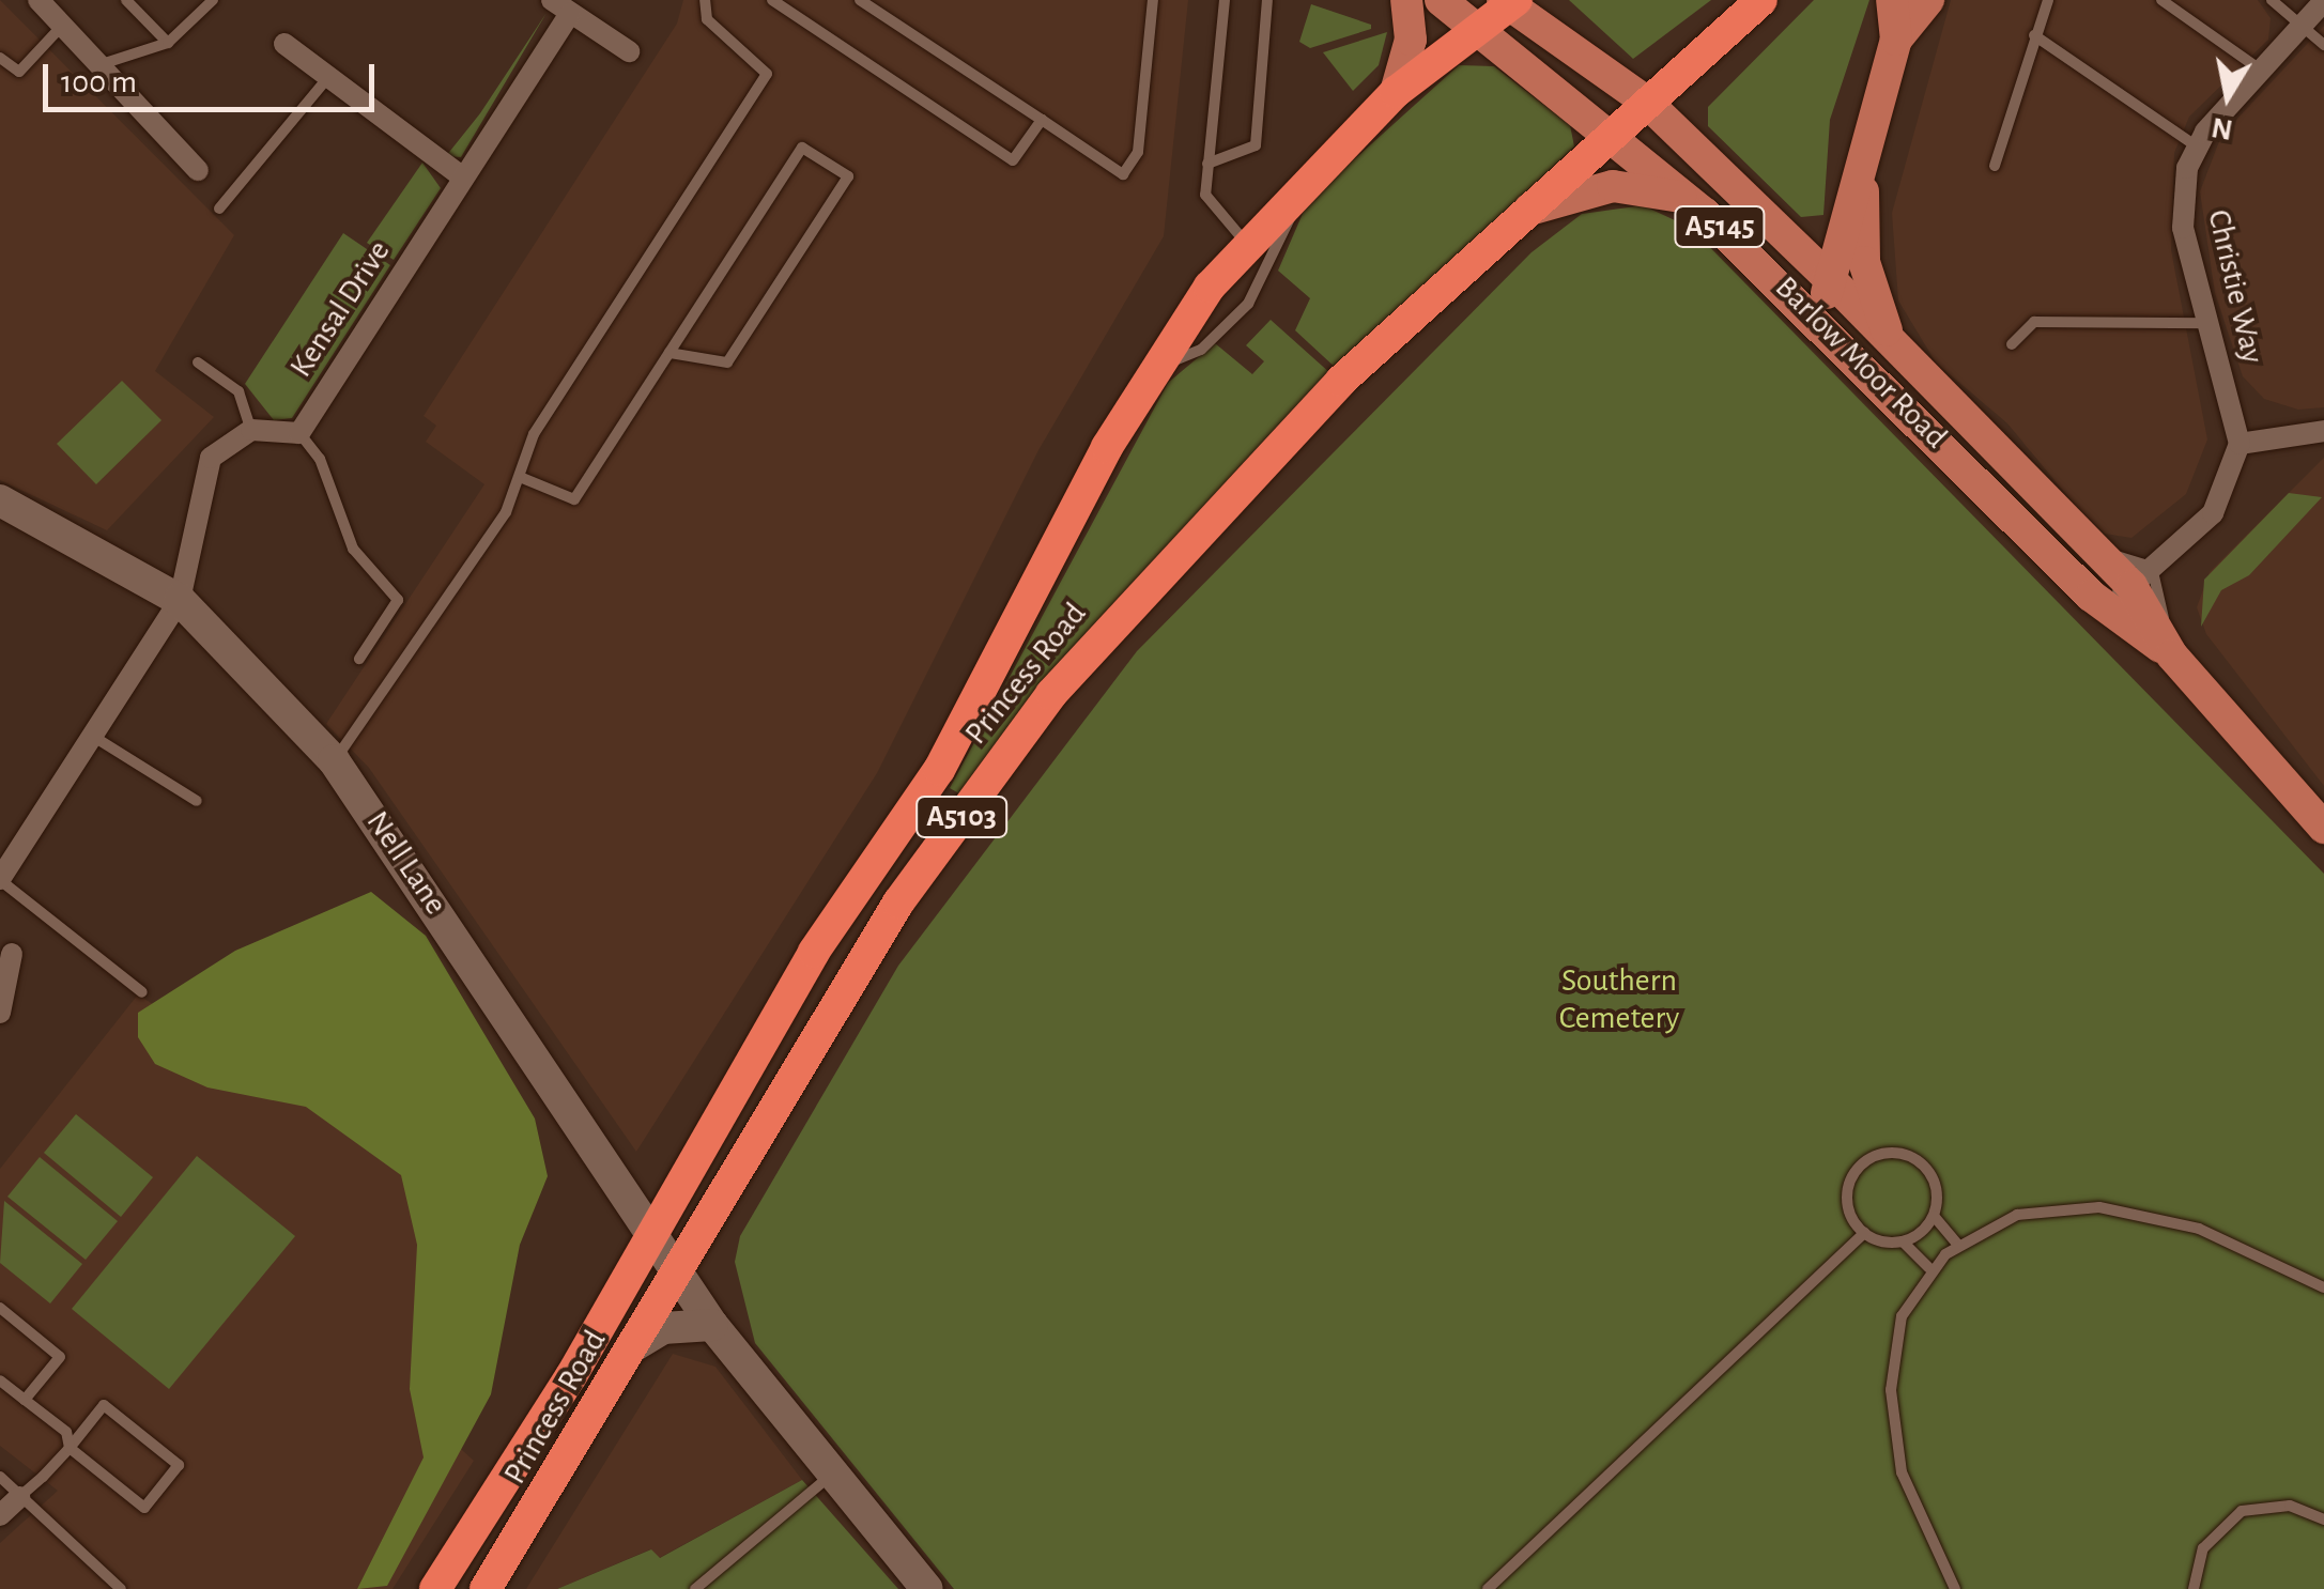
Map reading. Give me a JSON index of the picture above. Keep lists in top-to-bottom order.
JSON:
{
  "streets": {
    "highway": ["Princess Road", "A5103"],
    "main road": ["A5145", "Barlow Moor Road"],
    "street": ["Christie Way", "Kensal Drive", "Nell Lane"]
  },
  "crossings": [
    ["A5145", "Barlow Moor Road"],
    ["A5145", "Princess Road"],
    ["Barlow Moor Road", "Princess Road"],
    ["Princess Road", "Nell Lane"]
  ],
  "parks": ["Southern Cemetery"],
  "scale_bar": "100 m",
  "north": "bottom"
}
